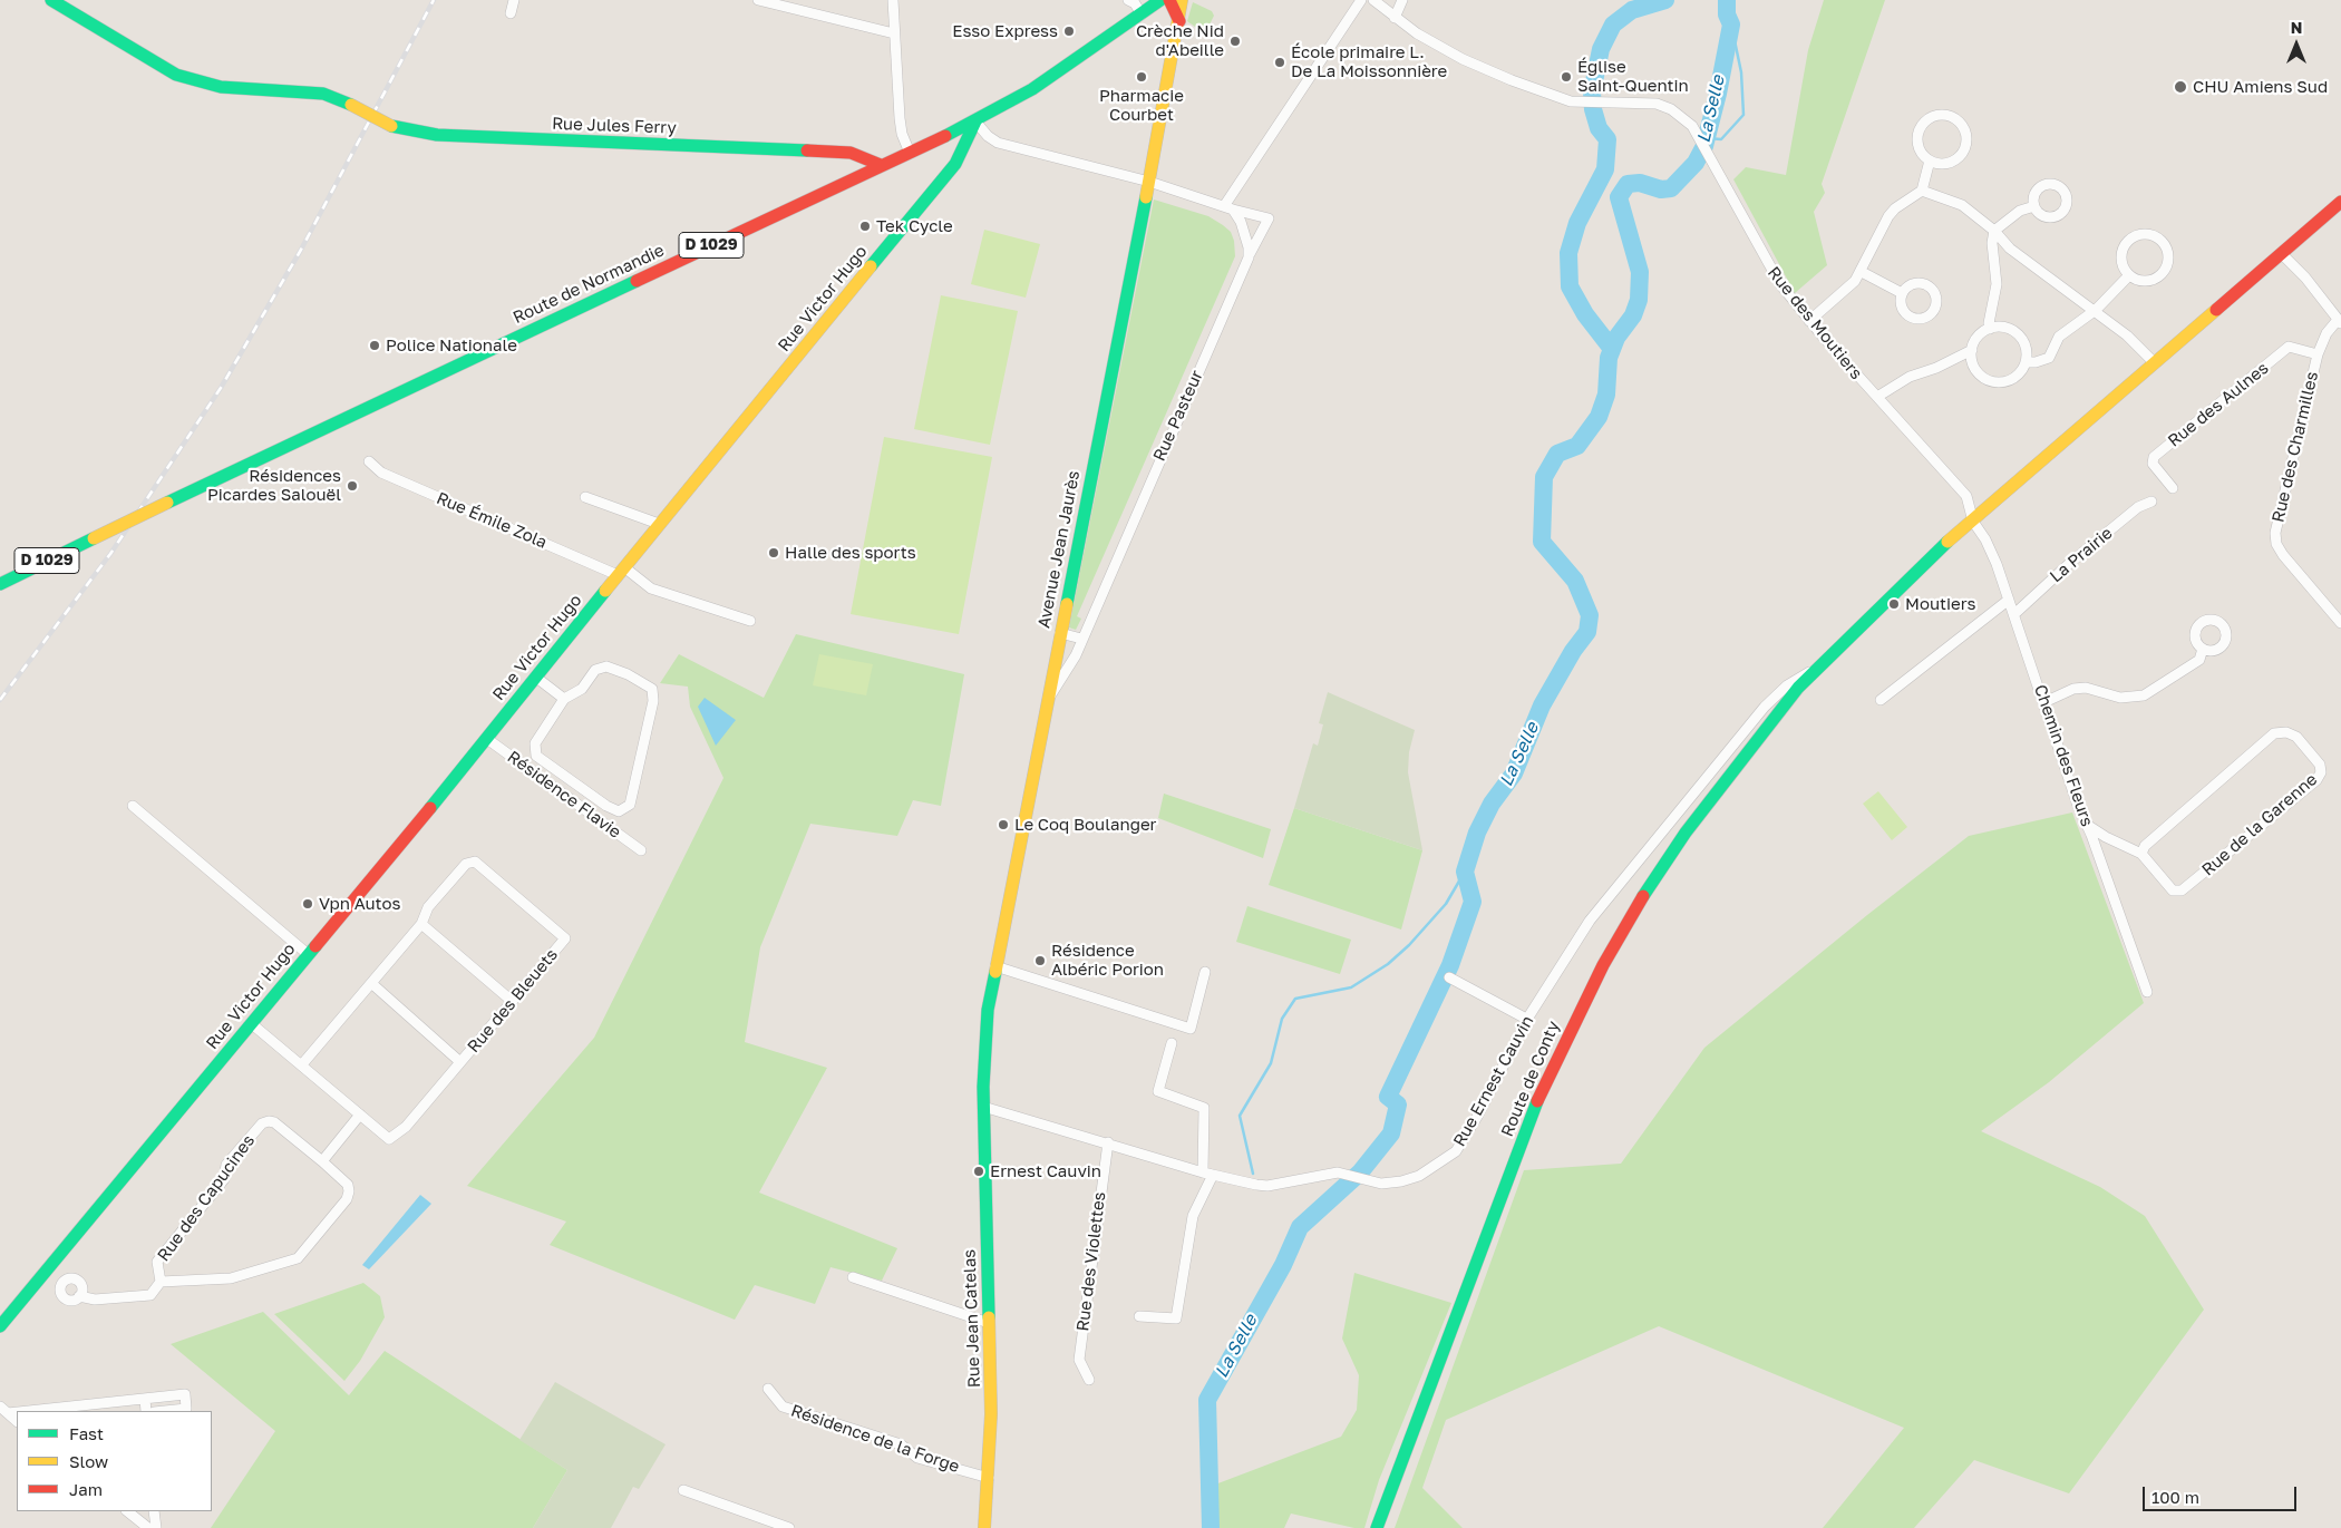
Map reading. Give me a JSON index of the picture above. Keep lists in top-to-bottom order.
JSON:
{
  "streets": {
    "street": [
      "Rue Jules Ferry",
      "D 1029",
      "Route de Normandie",
      "Rue Victor Hugo",
      "Rue des Moutiers",
      "Rue des Aulnes",
      "Rue Pasteur",
      "Rue des Charmilles",
      "Rue Émile Zola",
      "Avenue Jean Jaurès",
      "La Prairie",
      "Chemin des Fleurs",
      "Résidence Flavie",
      "Rue de la Garenne",
      "Rue des Bleuets",
      "Route de Conty",
      "Rue Ernest Cauvin",
      "Rue des Capucines",
      "Rue des Violettes",
      "Rue Jean Catelas",
      "Résidence de la Forge"
    ]
  },
  "crossings": [
    ["Rue Jules Ferry", "Route de Normandie"],
    ["Route de Normandie", "Rue Victor Hugo"],
    ["Rue Victor Hugo", "Rue Émile Zola"],
    ["Rue Victor Hugo", "Résidence Flavie"],
    ["Rue Victor Hugo", "Rue des Bleuets"],
    ["Rue des Moutiers", "Chemin des Fleurs"],
    ["Rue des Moutiers", "Route de Conty"],
    ["Rue des Aulnes", "Rue des Charmilles"],
    ["Rue Pasteur", "Avenue Jean Jaurès"],
    ["Avenue Jean Jaurès", "Rue Ernest Cauvin"],
    ["Avenue Jean Jaurès", "Rue Jean Catelas"],
    ["La Prairie", "Chemin des Fleurs"],
    ["Chemin des Fleurs", "Rue de la Garenne"],
    ["Chemin des Fleurs", "Route de Conty"],
    ["Route de Conty", "Rue Ernest Cauvin"],
    ["Rue Ernest Cauvin", "Rue des Violettes"],
    ["Rue Ernest Cauvin", "Rue Jean Catelas"],
    ["Rue Jean Catelas", "Résidence de la Forge"]
  ],
  "water": ["La Selle"],
  "places": [
    "Esso Express",
    "Crèche Nid d'Abeille",
    "École primaire L. De La Moissonnière",
    "Pharmacie Courbet",
    "Église Saint-Quentin",
    "CHU Amiens Sud",
    "Tek Cycle",
    "Police Nationale",
    "Résidences Picardes Salouël",
    "Halle des sports",
    "Moutiers",
    "Le Coq Boulanger",
    "Vpn Autos",
    "Résidence Albéric Porion",
    "Ernest Cauvin"
  ],
  "legend": ["Fast", "Slow", "Jam"],
  "scale_bar": "100 m",
  "north": "top"
}
